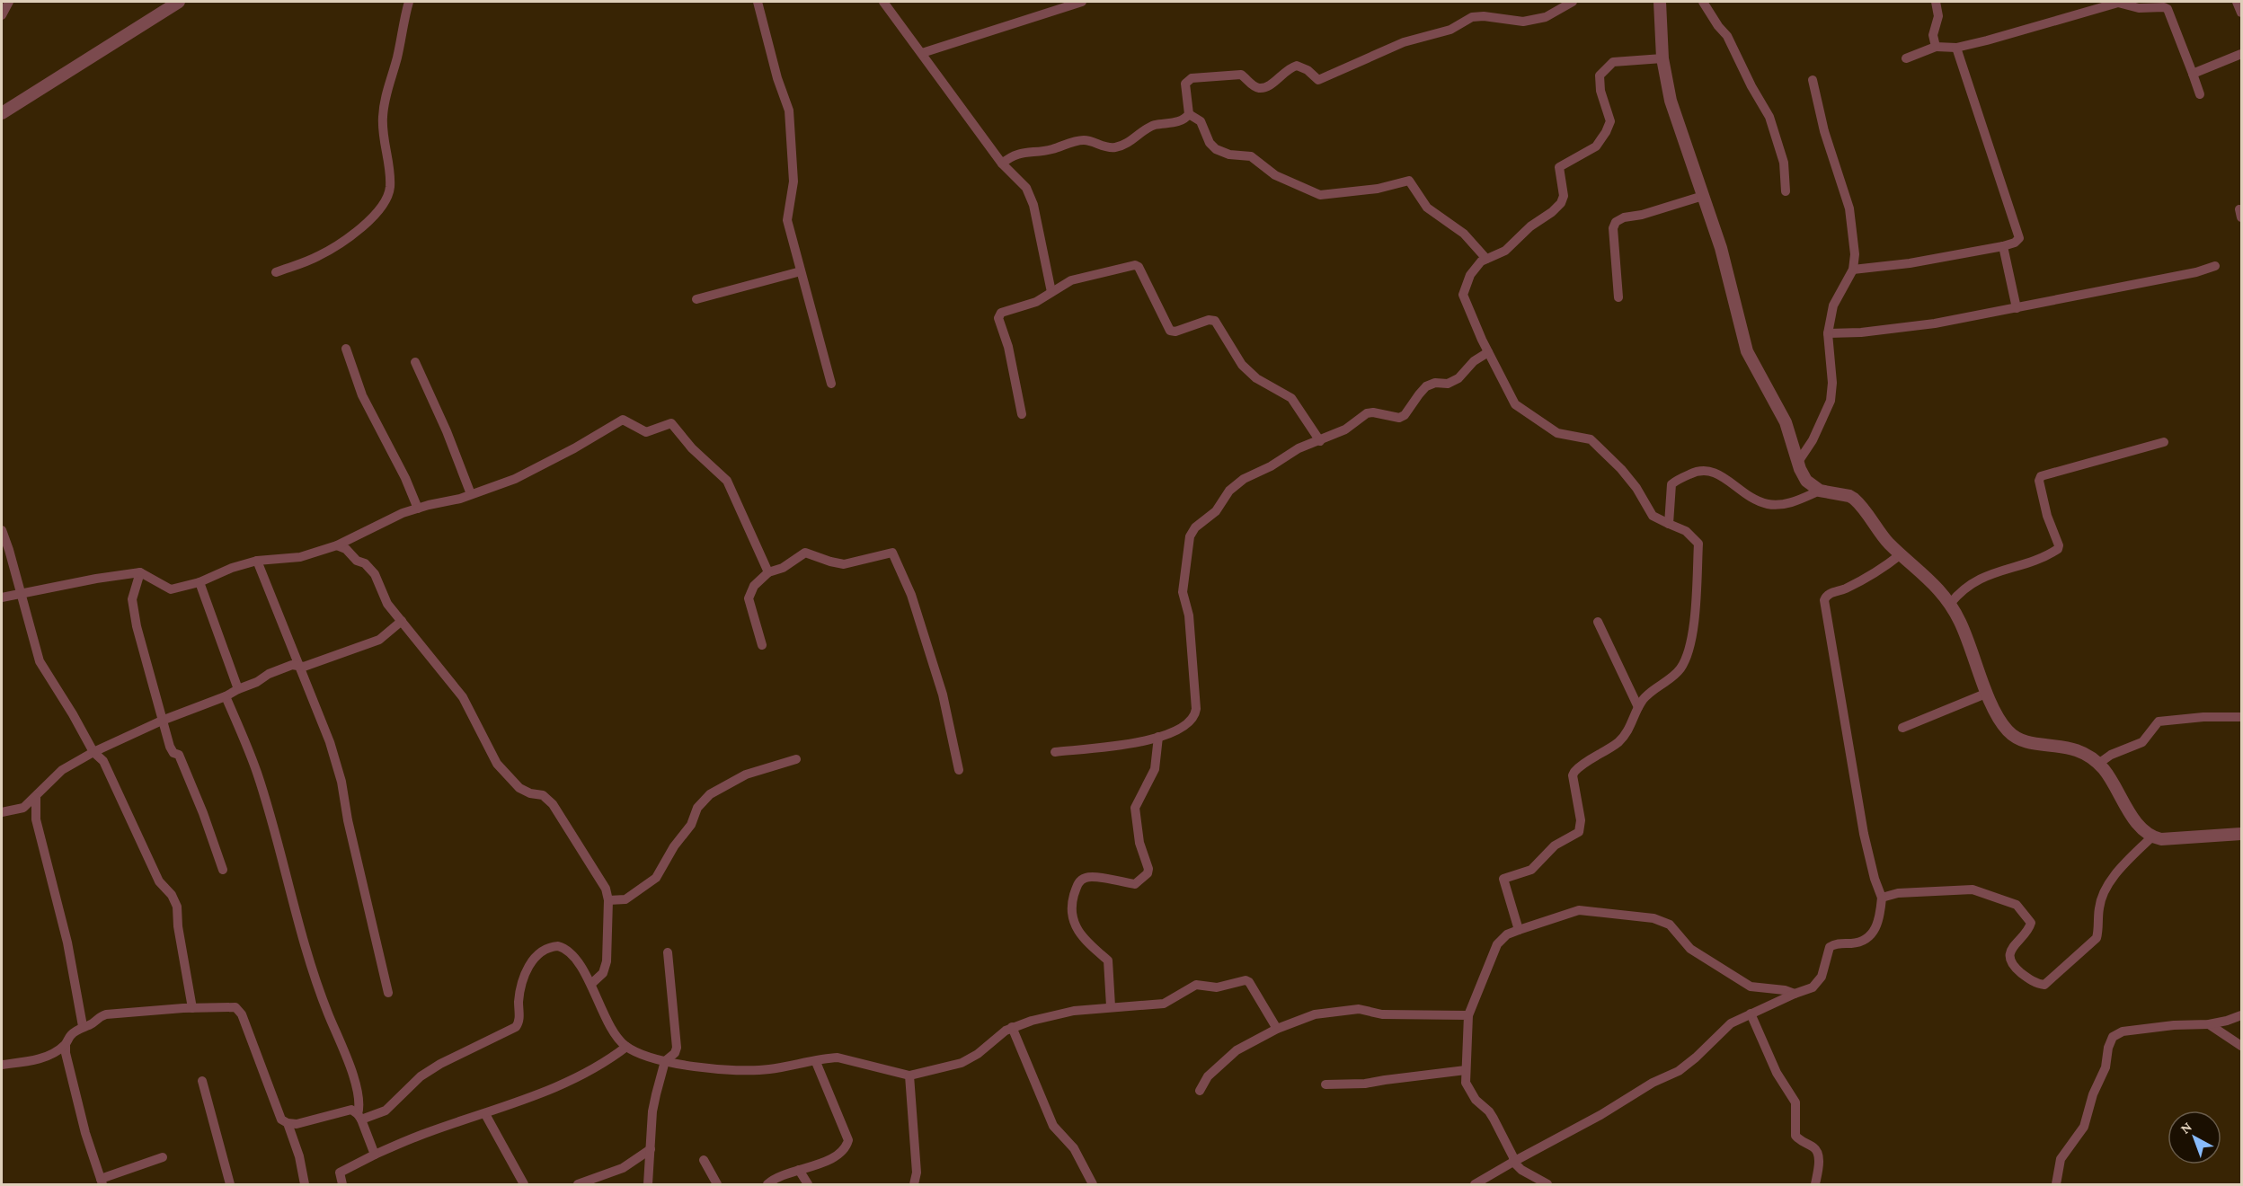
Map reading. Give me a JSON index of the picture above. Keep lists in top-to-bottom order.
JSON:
{
  "north": "top left"
}
